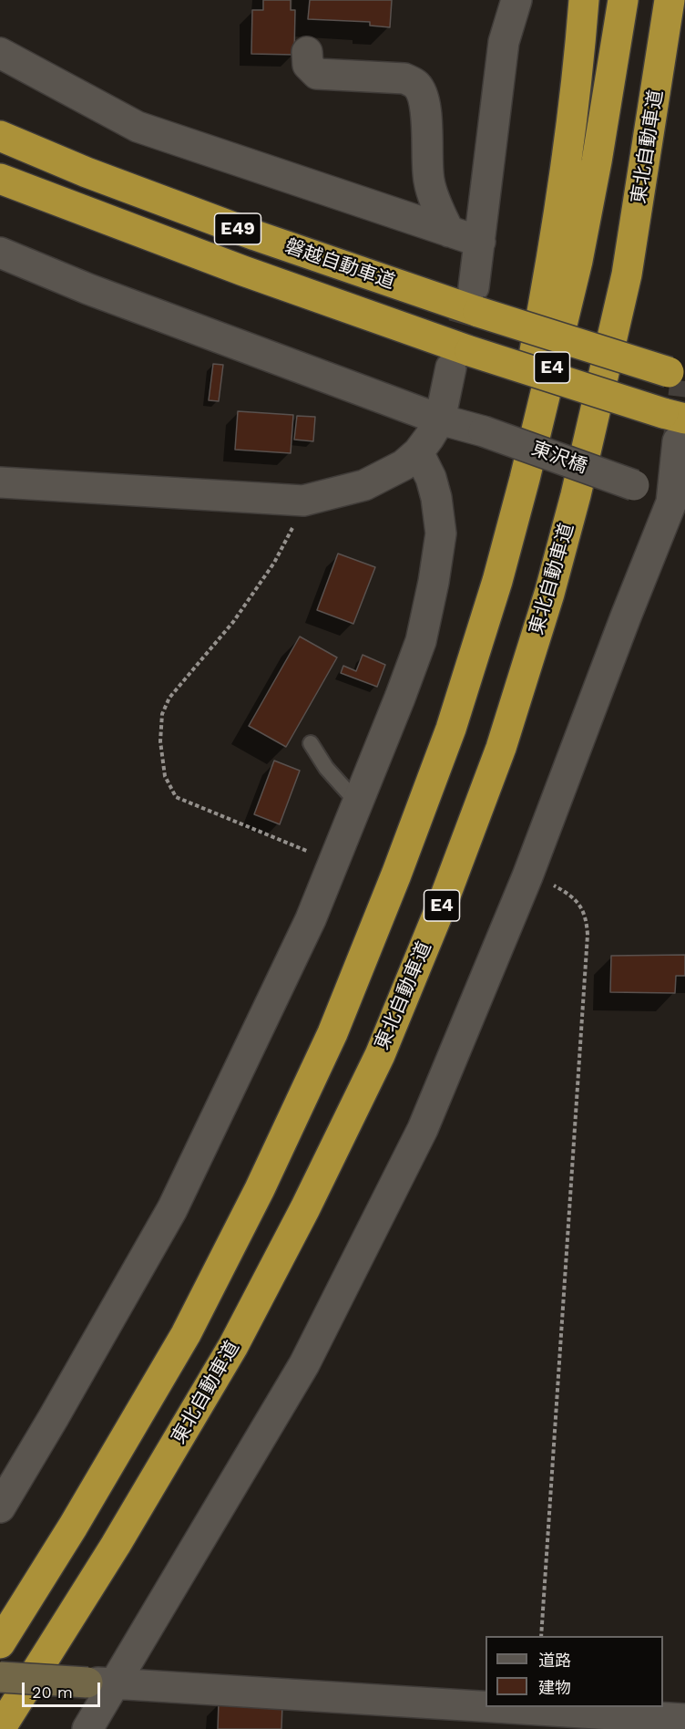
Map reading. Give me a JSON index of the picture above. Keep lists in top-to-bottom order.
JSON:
{
  "streets": {
    "highway": [
      "東北自動車道",
      "E49",
      "磐越自動車道",
      "E4"
    ],
    "street": ["東沢橋"]
  },
  "legend": ["道路", "建物"],
  "scale_bar": "20 m"
}
